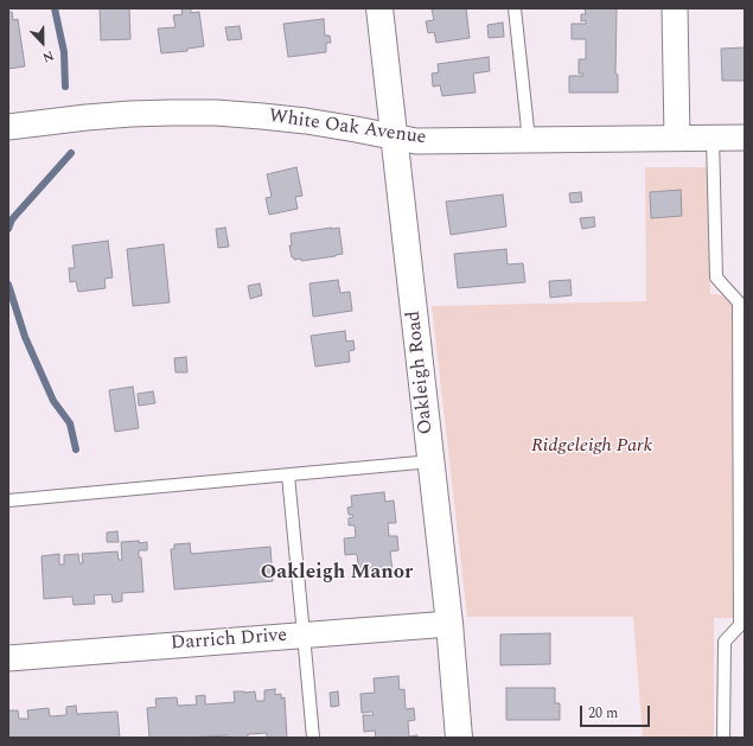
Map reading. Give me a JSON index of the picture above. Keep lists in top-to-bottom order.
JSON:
{
  "streets": {
    "street": ["White Oak Avenue", "Oakleigh Road", "Darrich Drive"]
  },
  "crossings": [
    ["White Oak Avenue", "Oakleigh Road"],
    ["Oakleigh Road", "Darrich Drive"]
  ],
  "districts": ["Oakleigh Manor"],
  "parks": ["Ridgeleigh Park"],
  "scale_bar": "20 m",
  "north": "bottom"
}
